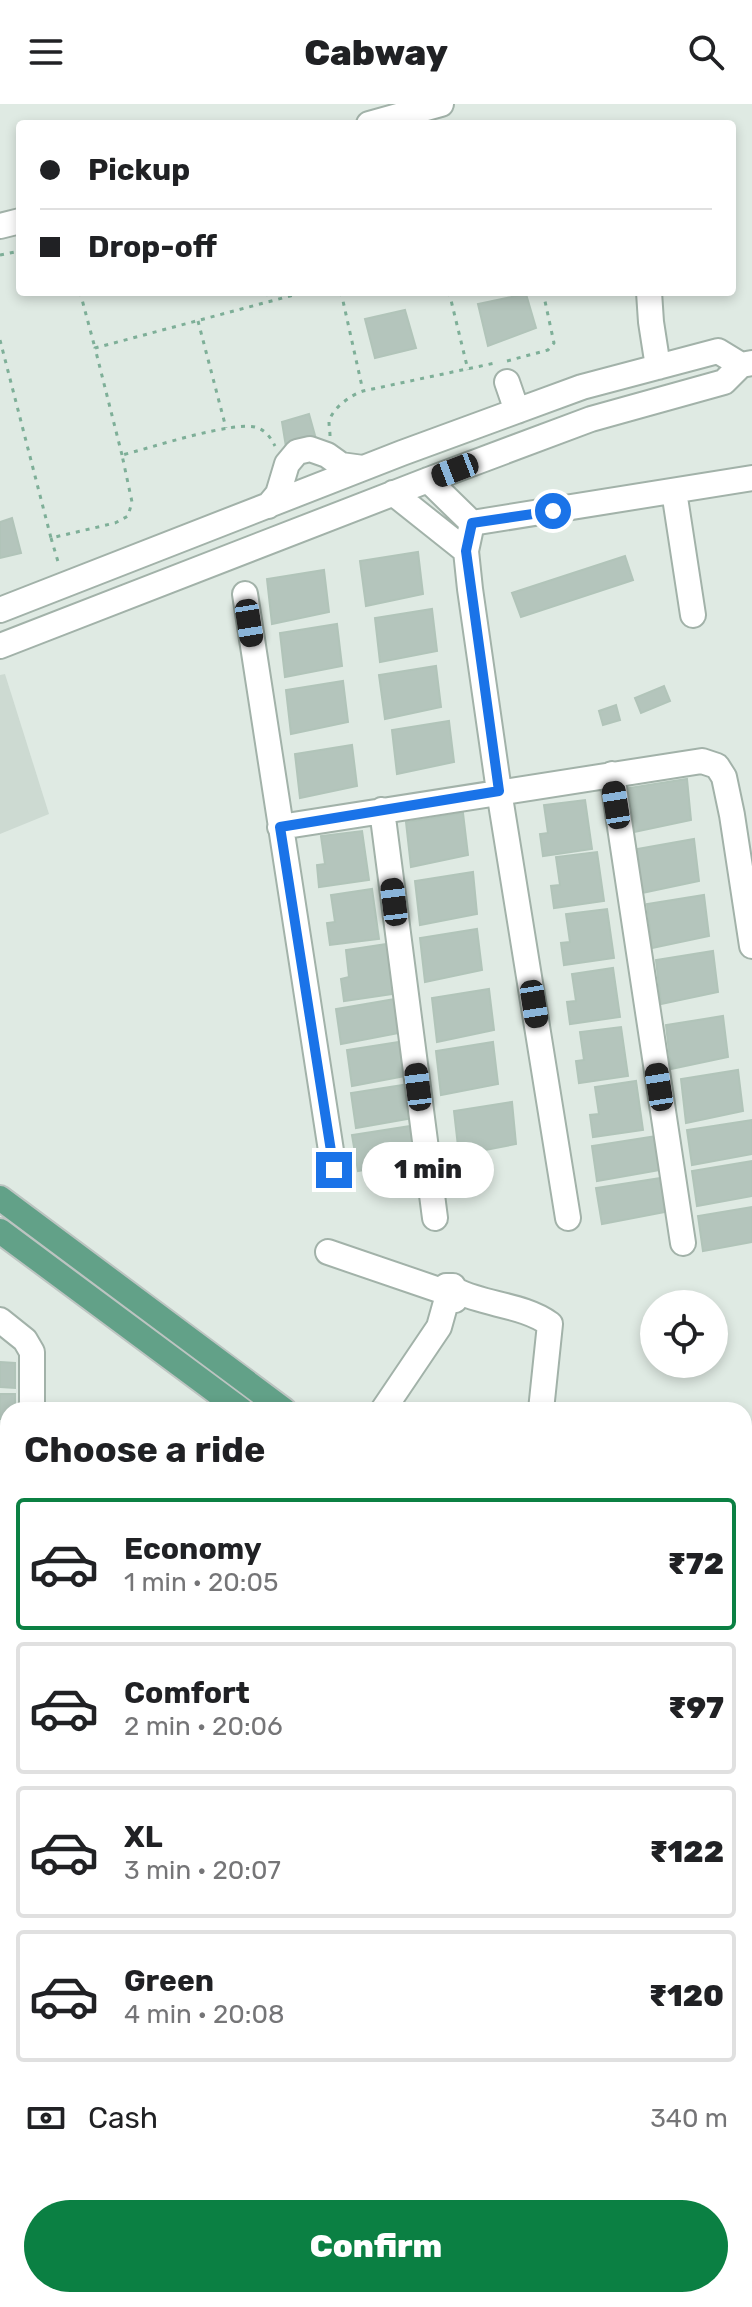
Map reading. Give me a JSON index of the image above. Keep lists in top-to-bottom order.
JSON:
{
  "page": {
    "header": "Cabway",
    "banner": ["Pickup", "Drop-off"],
    "bubble": "1 min",
    "heading": "Choose a ride",
    "list": [
      {
        "name": "Economy",
        "note": "1 min · 20:05",
        "value": "₹72"
      },
      {
        "name": "Comfort",
        "note": "2 min · 20:06",
        "value": "₹97"
      },
      {
        "name": "XL",
        "note": "3 min · 20:07",
        "value": "₹122"
      },
      {
        "name": "Green",
        "note": "4 min · 20:08",
        "value": "₹120"
      }
    ],
    "pay": ["Cash", "340 m"],
    "buttons": "Confirm"
  }
}
